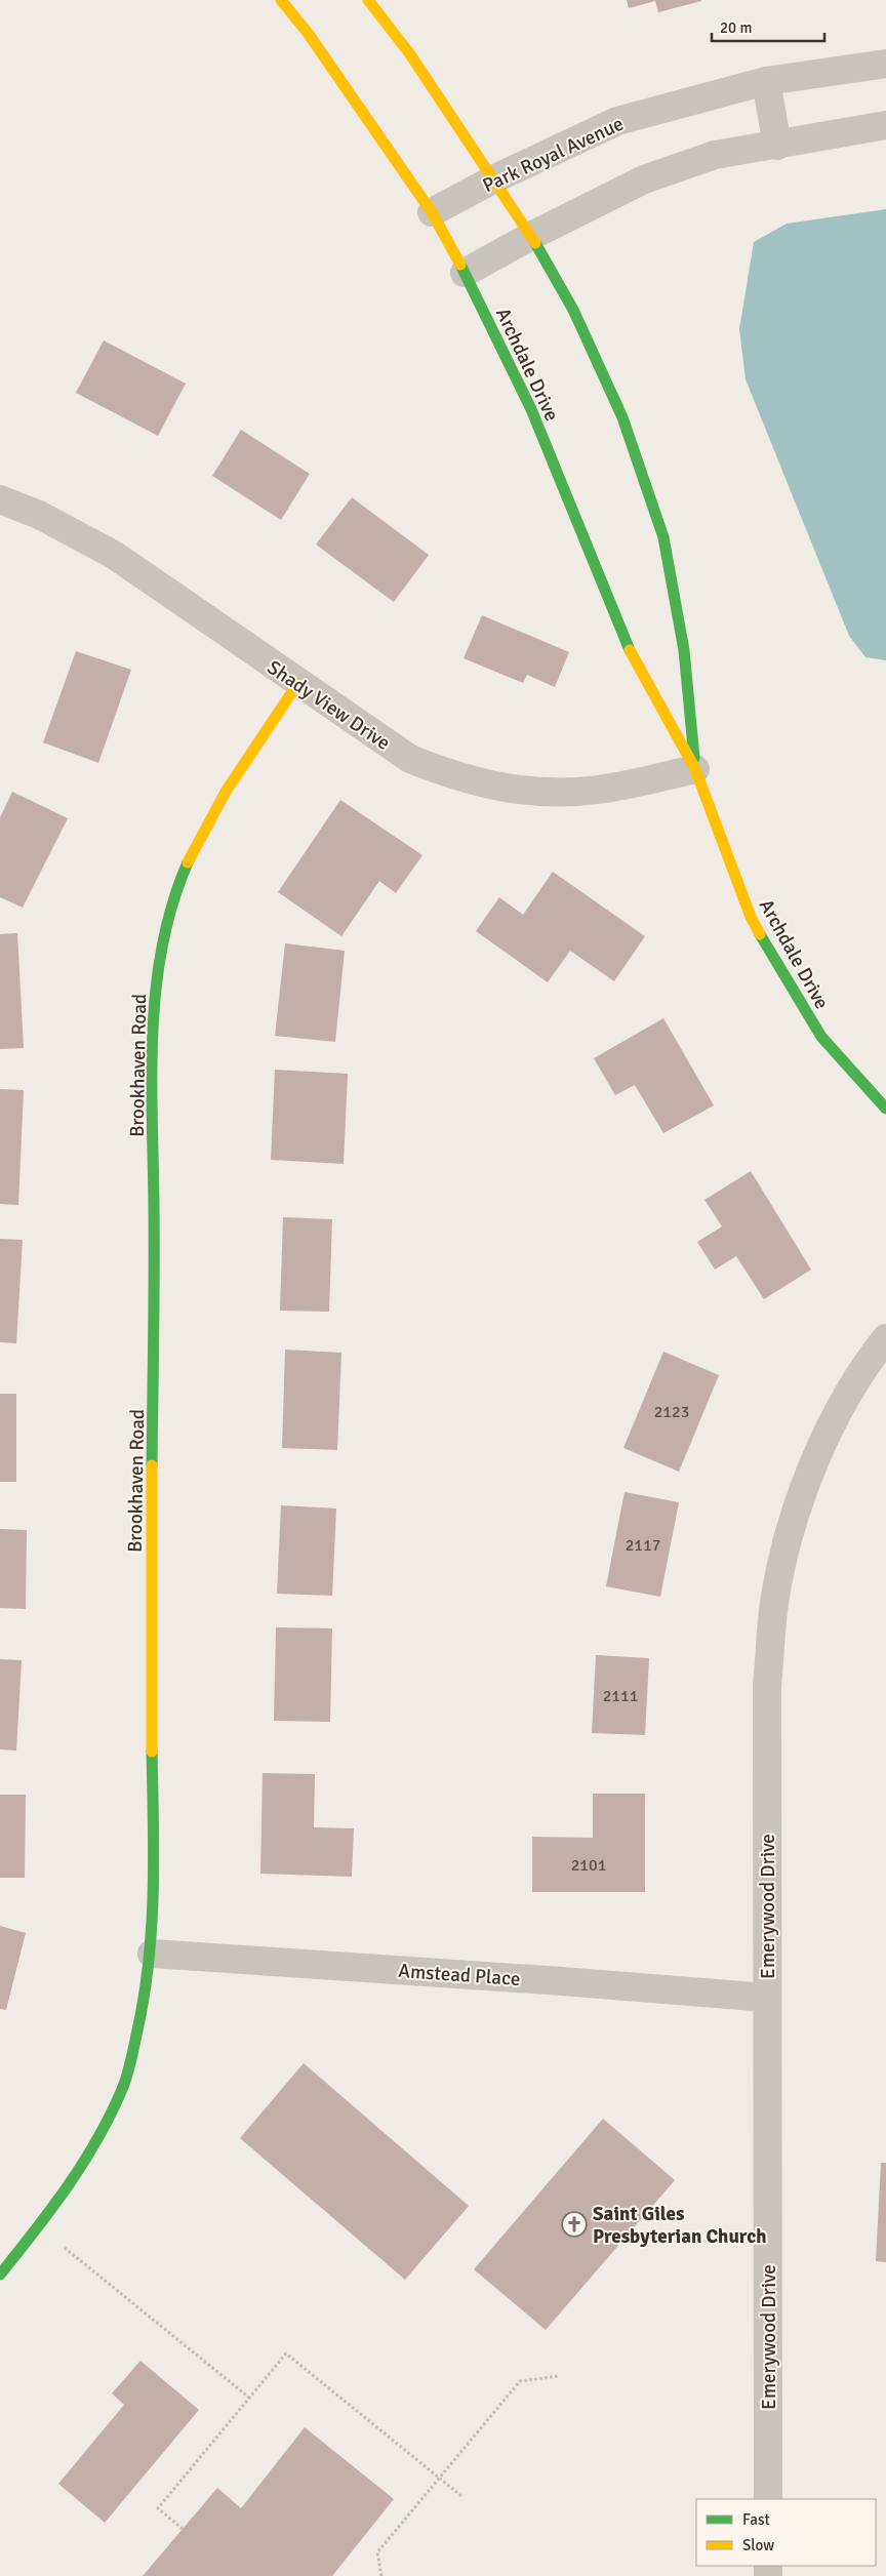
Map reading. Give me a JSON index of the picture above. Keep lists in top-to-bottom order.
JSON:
{
  "streets": {
    "street": [
      "Park Royal Avenue",
      "Archdale Drive",
      "Shady View Drive",
      "Brookhaven Road",
      "Emerywood Drive",
      "Amstead Place"
    ]
  },
  "crossings": [
    ["Park Royal Avenue", "Archdale Drive"],
    ["Archdale Drive", "Shady View Drive"],
    ["Shady View Drive", "Brookhaven Road"],
    ["Brookhaven Road", "Amstead Place"],
    ["Emerywood Drive", "Amstead Place"]
  ],
  "places": {
    "church": ["Saint Giles Presbyterian Church"]
  },
  "house_numbers": [
    "2123",
    "2117",
    "2111",
    "2101"
  ],
  "legend": ["Fast", "Slow"],
  "scale_bar": "20 m"
}
